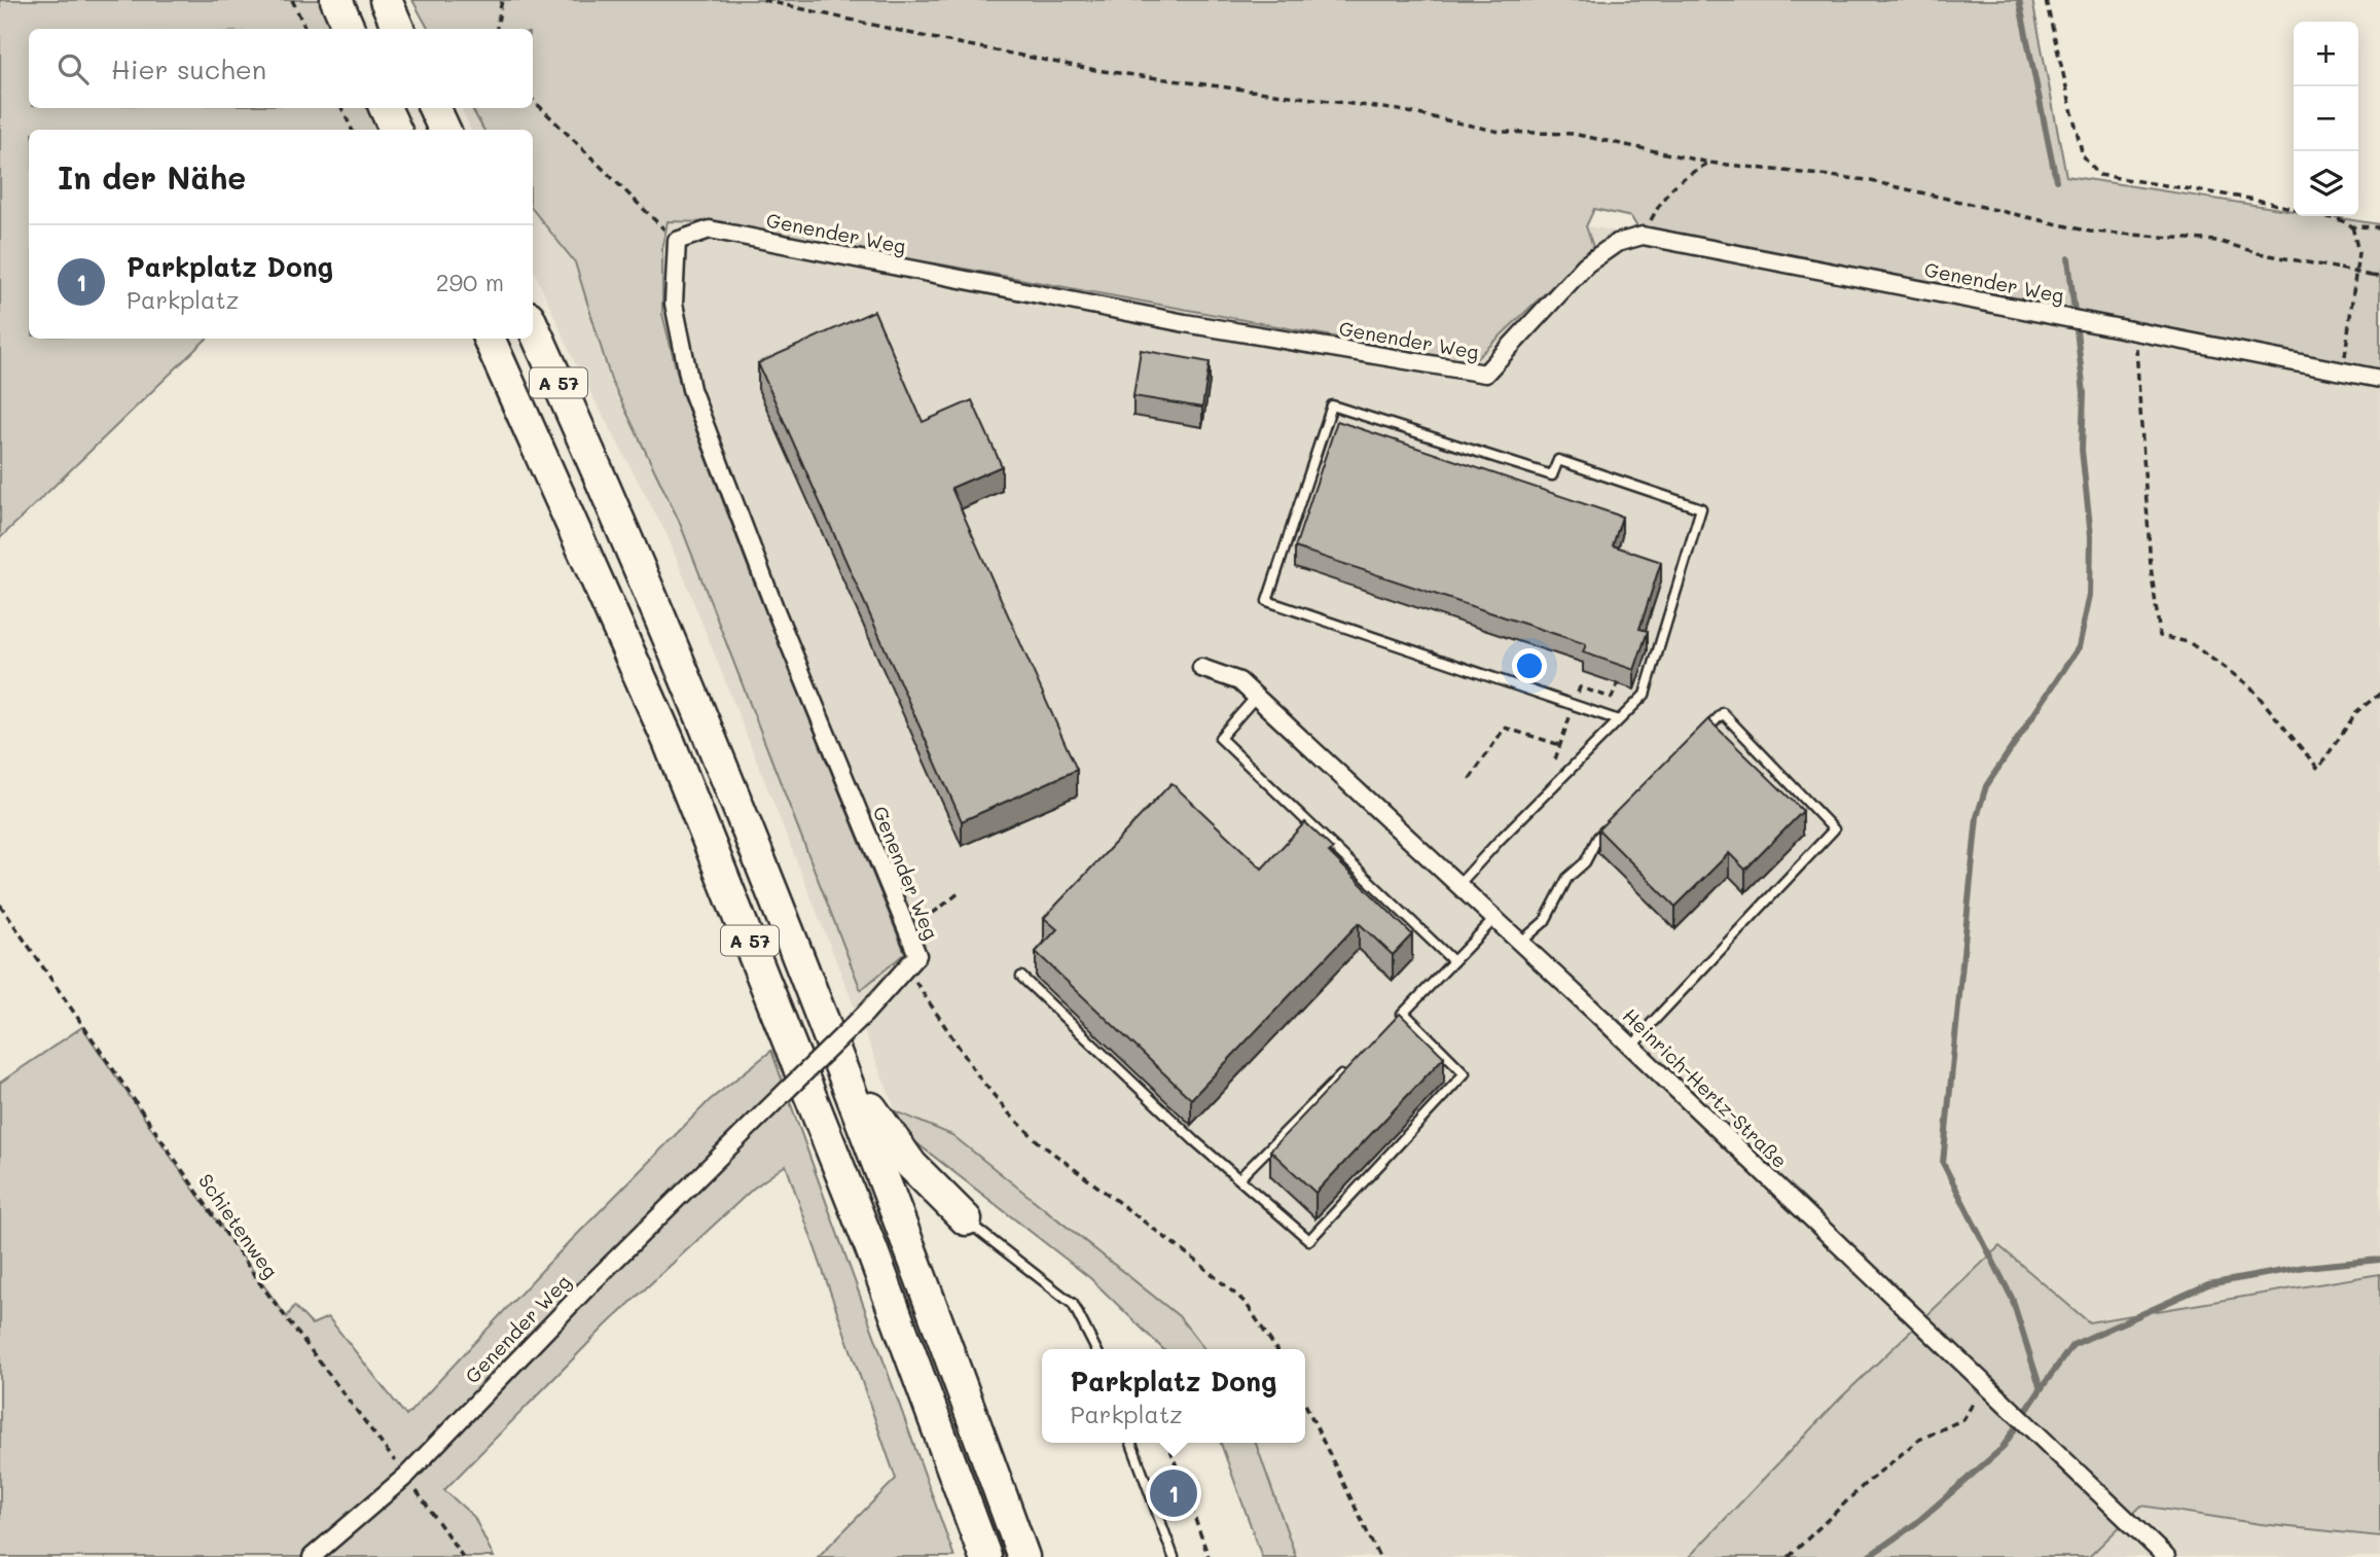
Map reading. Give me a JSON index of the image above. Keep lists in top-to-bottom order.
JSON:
{
  "streets": {
    "highway": ["A 57"],
    "street": ["Genender Weg", "Heinrich-Hertz-Straße"],
    "path": ["Schietenweg"]
  },
  "crossings": [
    ["Genender Weg", "Schietenweg"]
  ],
  "page": {
    "map_buttons": ["+", "−"],
    "search": "Hier suchen",
    "heading": "In der Nähe",
    "list": [
      {
        "mark": "1",
        "name": "Parkplatz Dong",
        "note": "Parkplatz",
        "value": "290 m"
      }
    ],
    "popup": ["Parkplatz Dong", "Parkplatz"],
    "pins": "1"
  }
}
